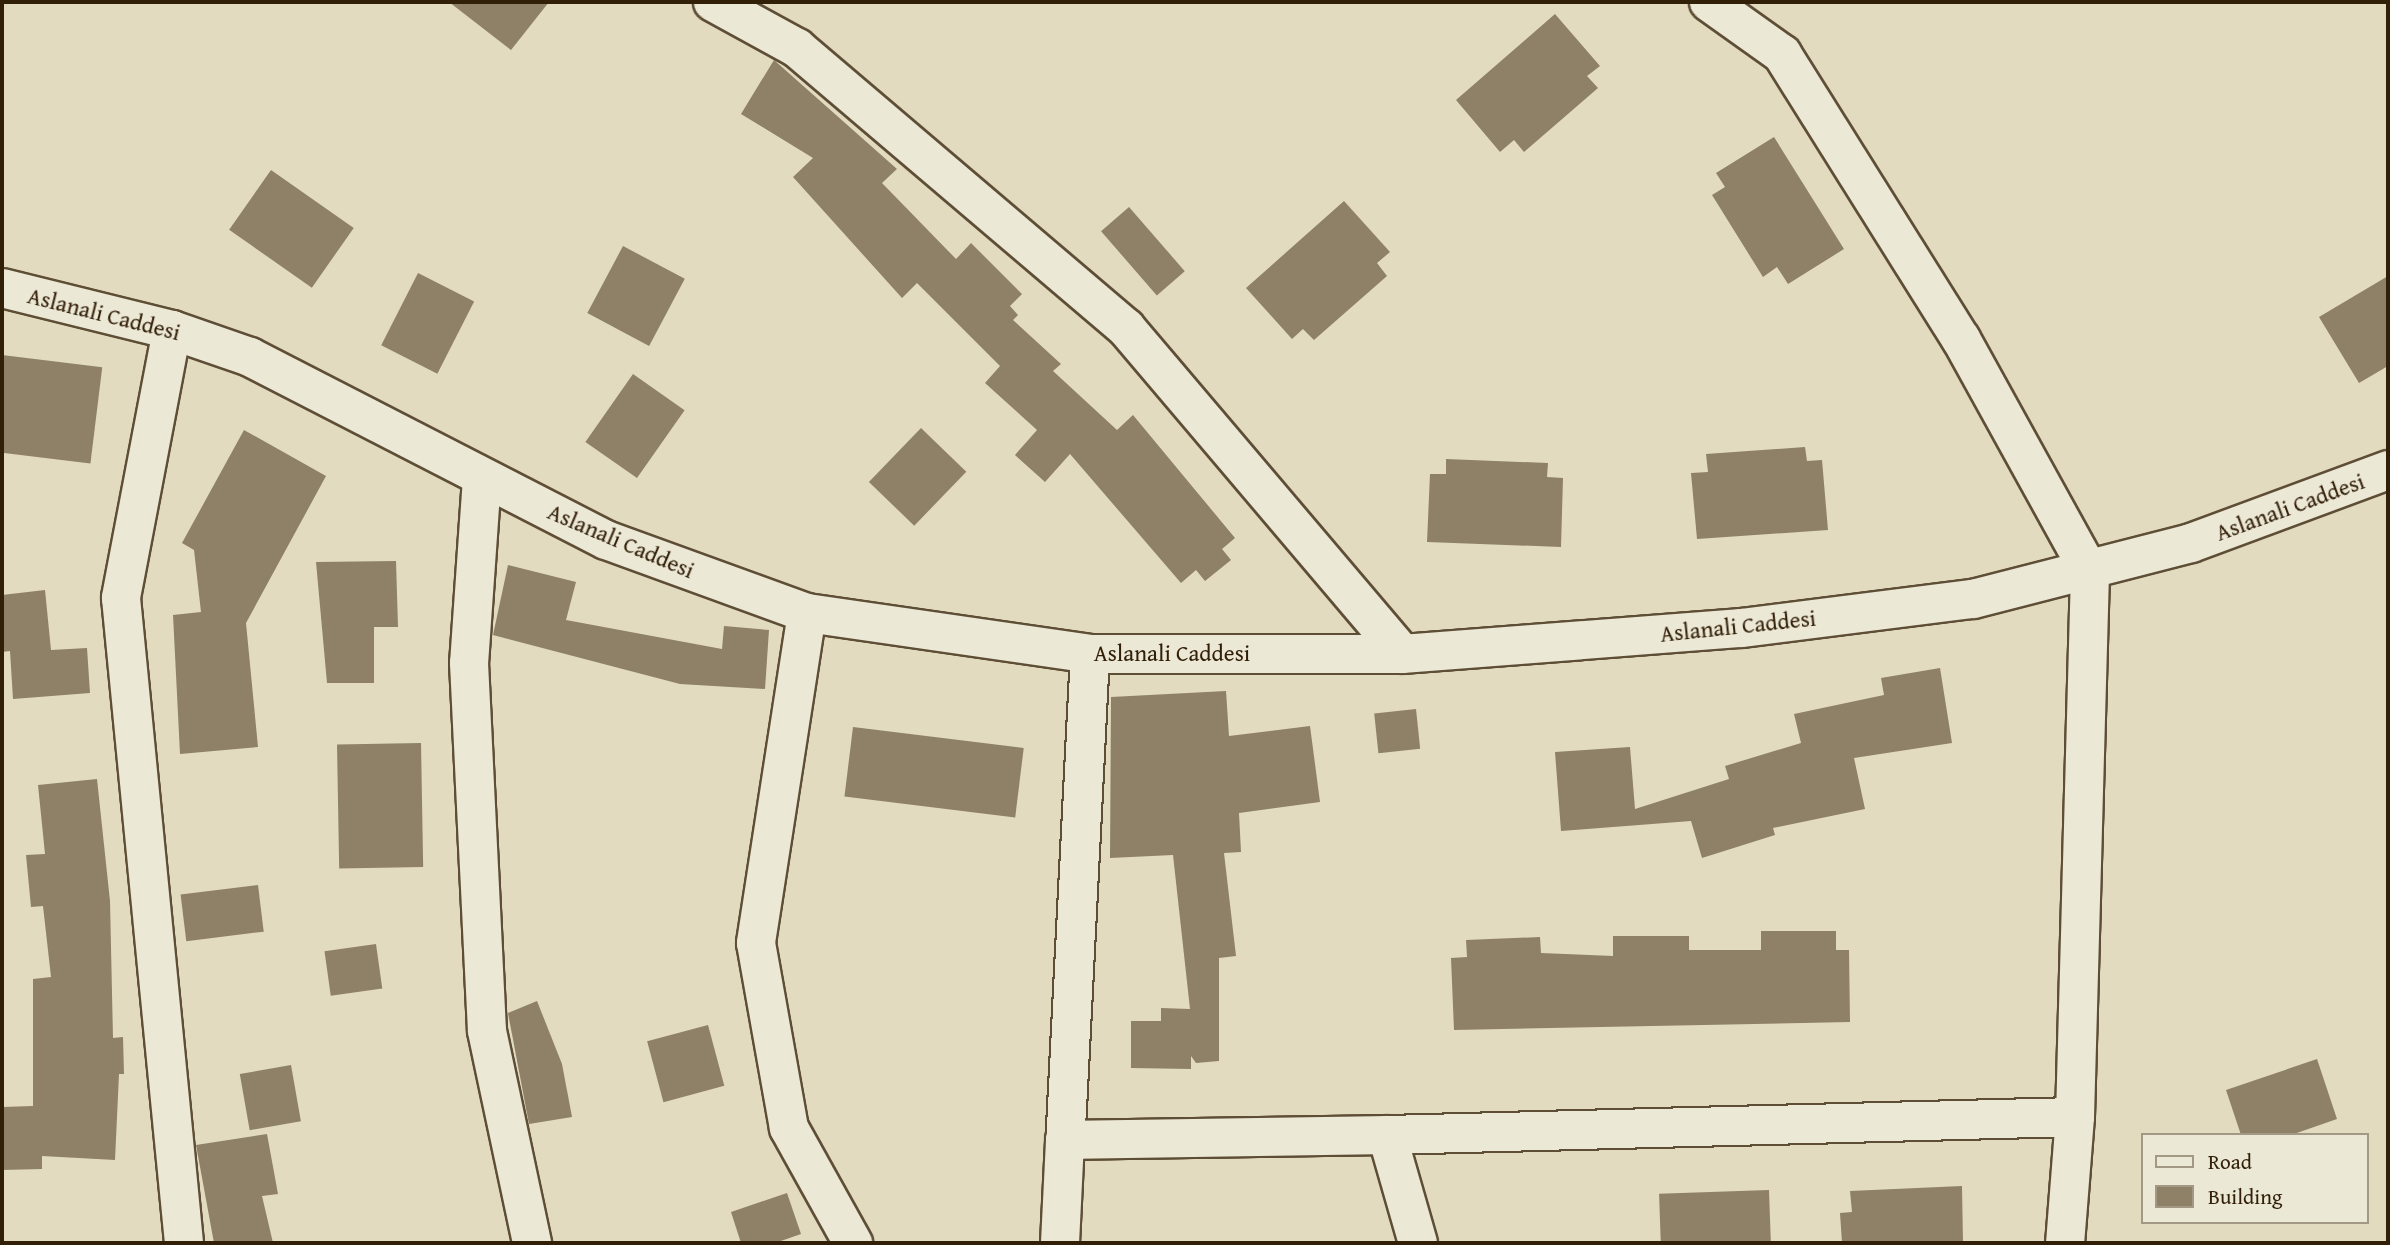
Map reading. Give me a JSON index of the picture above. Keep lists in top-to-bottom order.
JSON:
{
  "streets": {
    "street": ["Aslanali Caddesi"]
  },
  "legend": ["Road", "Building"]
}
